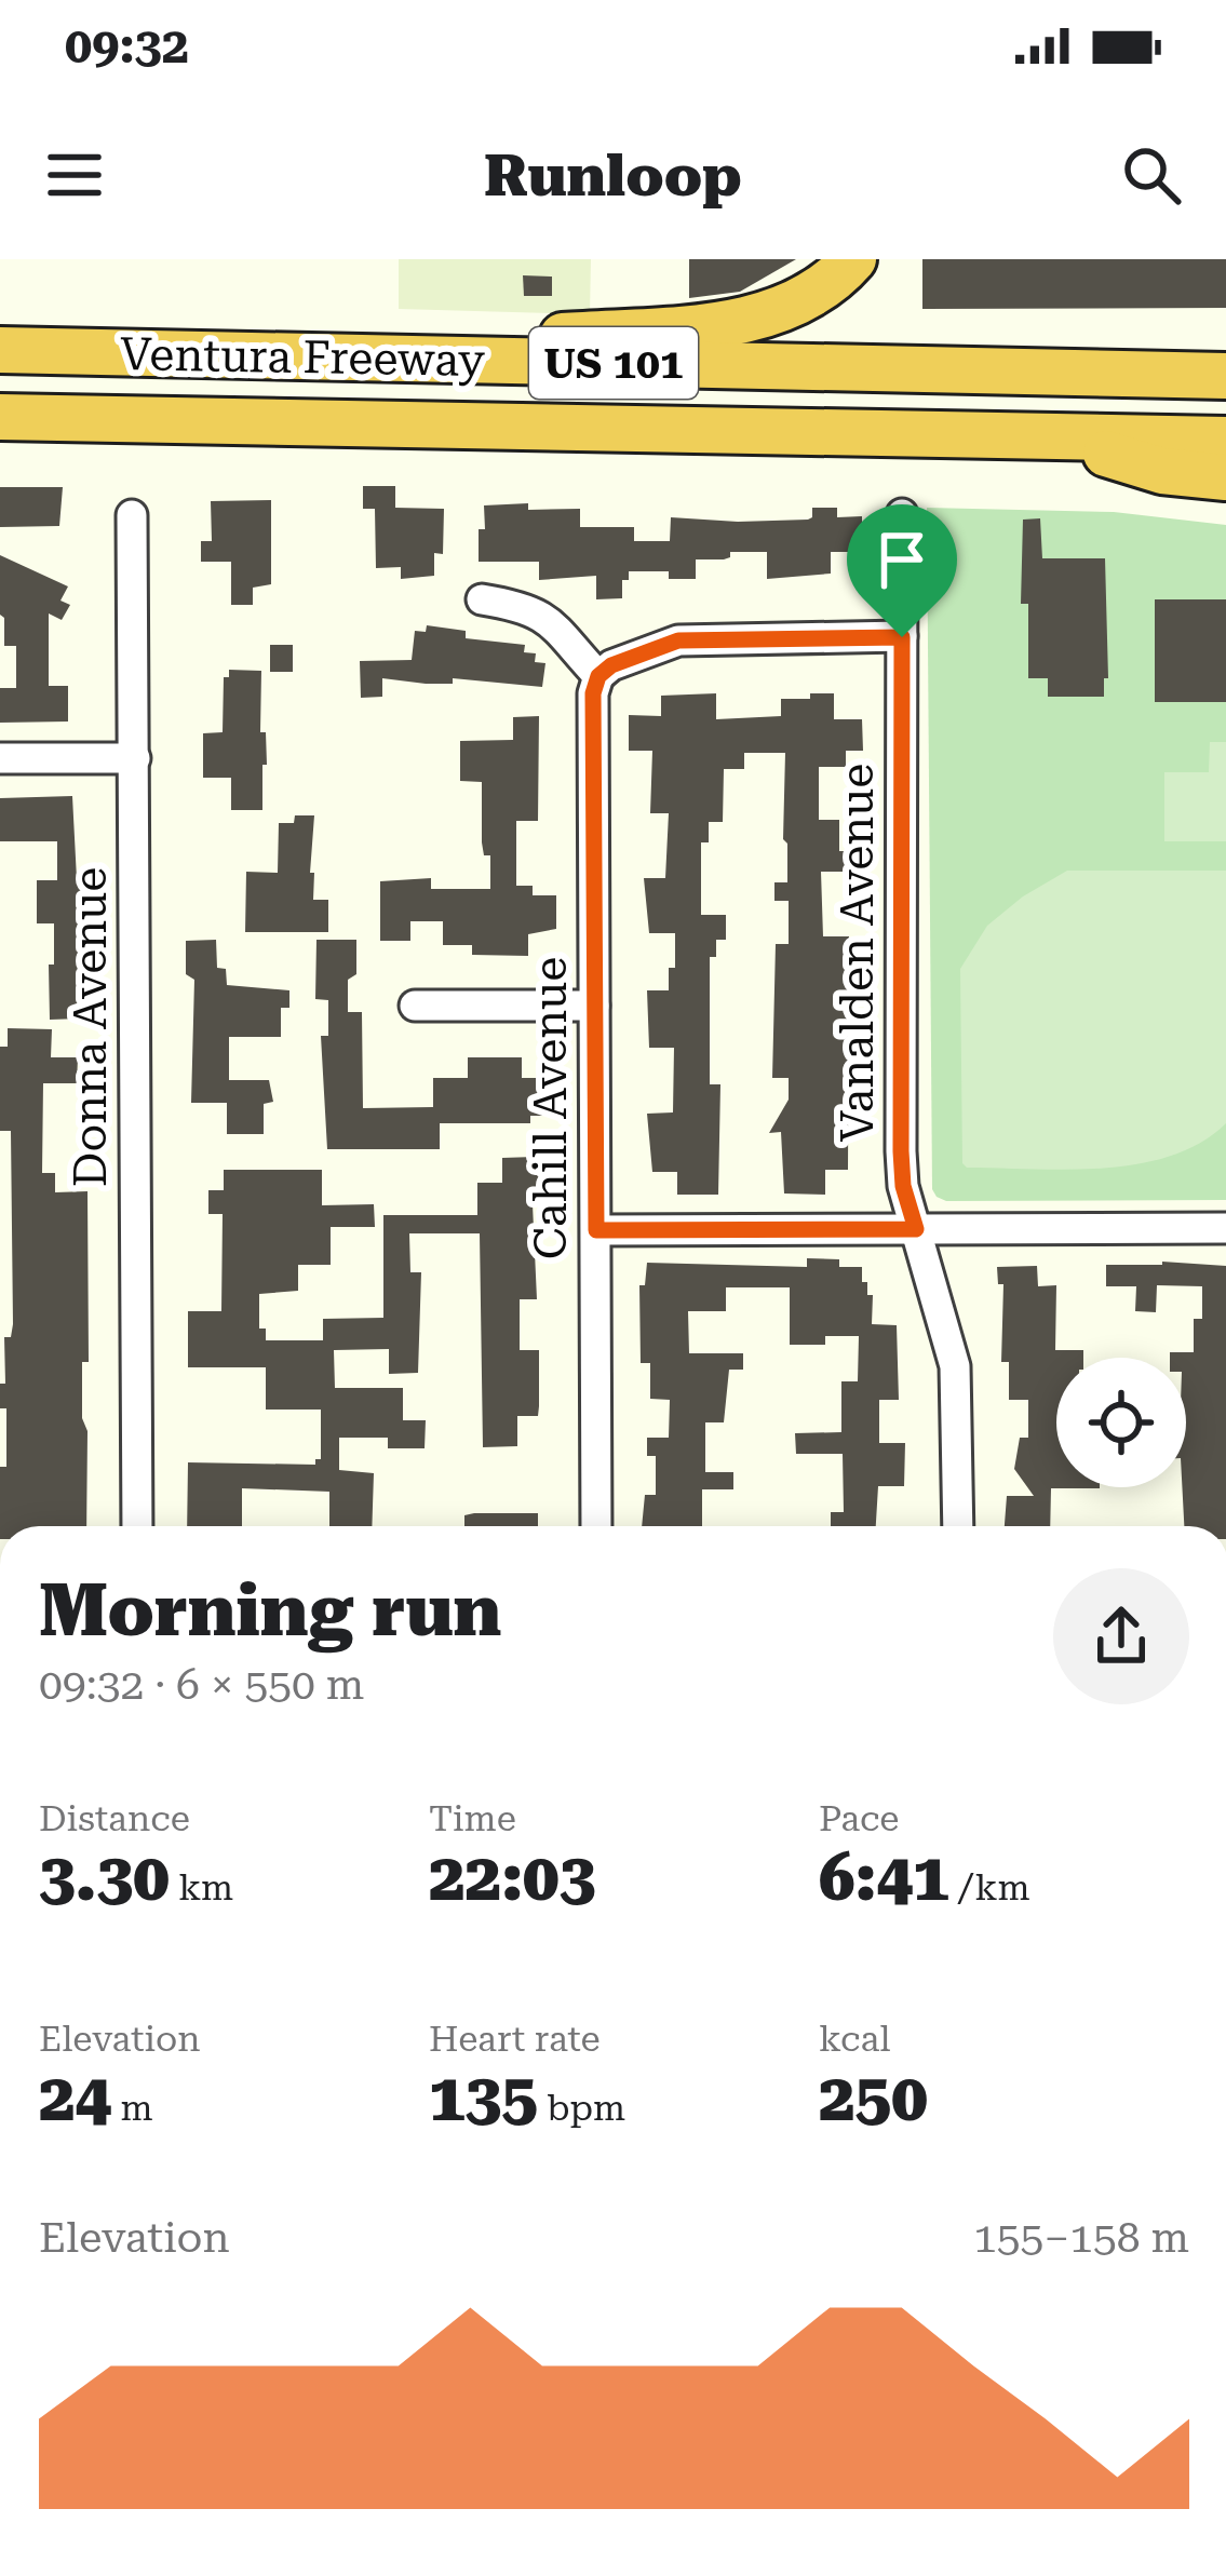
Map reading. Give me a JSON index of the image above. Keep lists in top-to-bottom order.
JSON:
{
  "streets": {
    "highway": ["Ventura Freeway", "US 101"],
    "street": ["Vanalden Avenue", "Donna Avenue", "Cahill Avenue"]
  },
  "page": {
    "status": "09:32",
    "header": "Runloop",
    "heading": ["Morning run", "09:32 · 6 × 550 m"],
    "stats": [
      ["Distance", "3.30 km"],
      ["Time", "22:03"],
      ["Pace", "6:41 /km"],
      ["Elevation", "24 m"],
      ["Heart rate", "135 bpm"],
      ["kcal", "250"]
    ],
    "chart": ["Elevation", "155–158 m"]
  }
}
